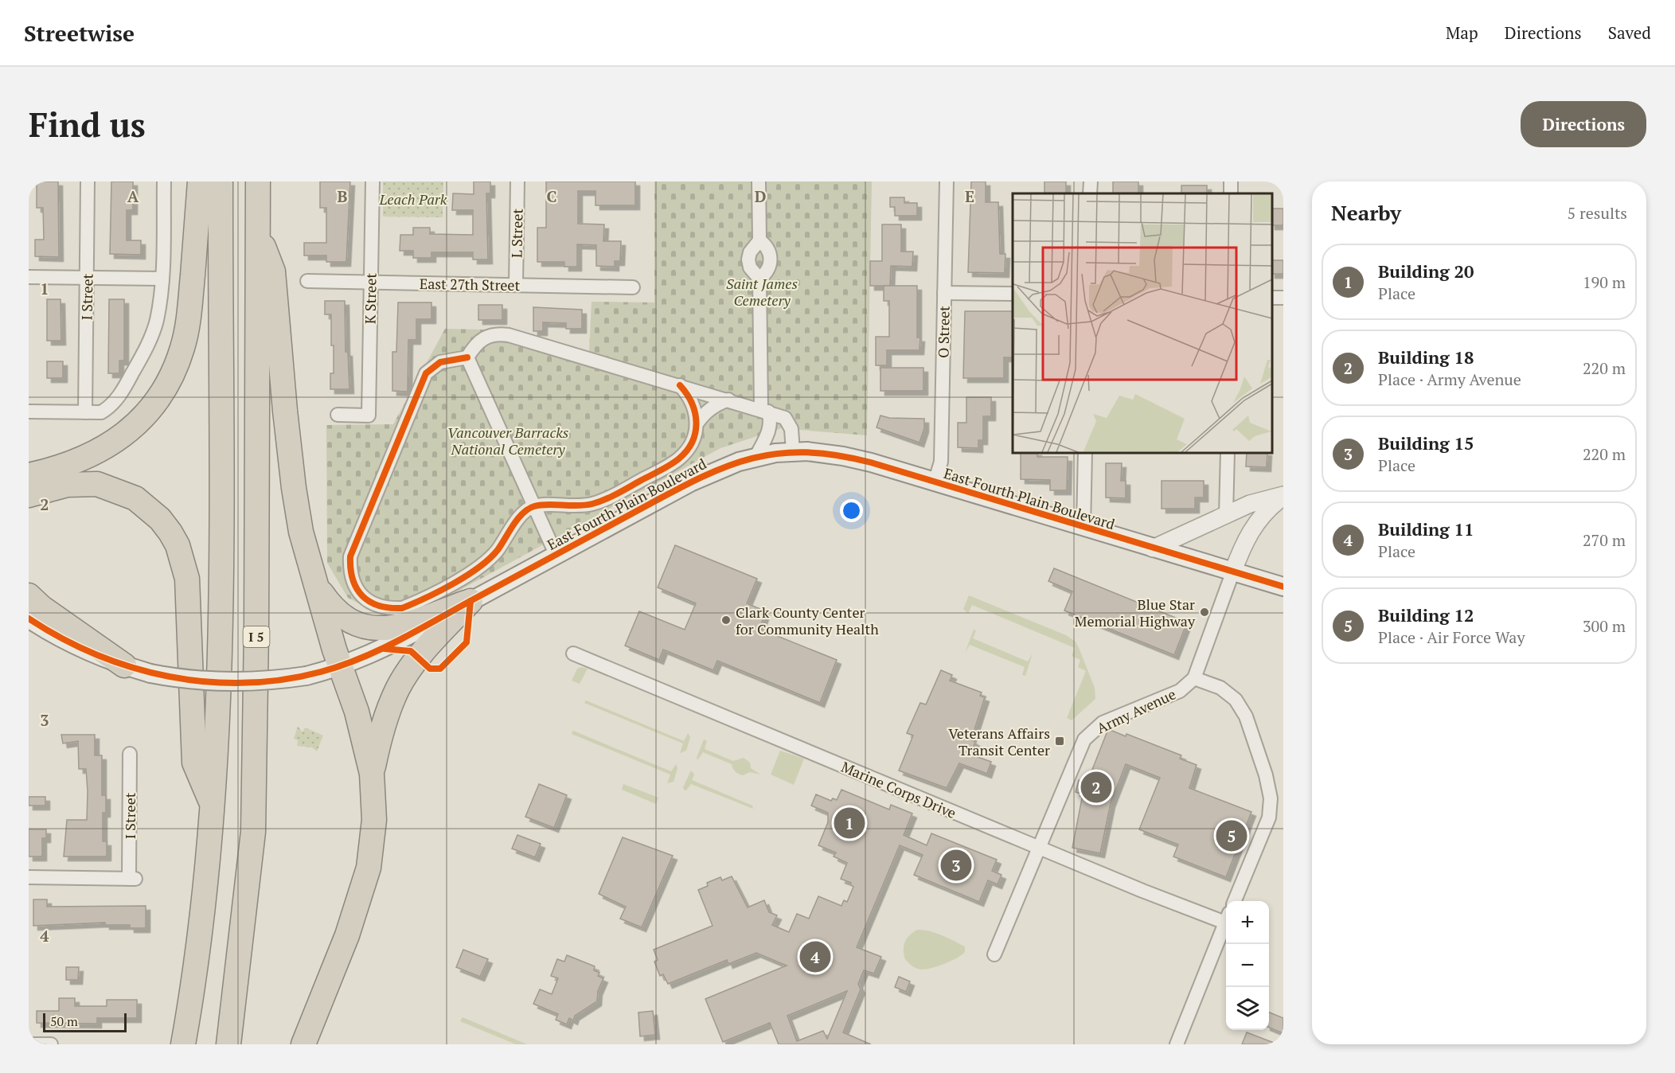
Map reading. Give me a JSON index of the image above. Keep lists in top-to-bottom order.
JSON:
{
  "streets": {
    "highway": ["I 5"],
    "main road": ["East Fourth Plain Boulevard"],
    "street": [
      "L Street",
      "East 27th Street",
      "I Street",
      "K Street",
      "O Street",
      "Army Avenue",
      "Marine Corps Drive"
    ]
  },
  "crossings": [
    ["L Street", "East 27th Street"],
    ["East 27th Street", "K Street"],
    ["O Street", "East Fourth Plain Boulevard"],
    ["Army Avenue", "Marine Corps Drive"]
  ],
  "parks": ["Leach Park", "Saint James Cemetery", "Vancouver Barracks National Cemetery"],
  "places": {
    "other": ["Blue Star Memorial Highway", "Clark County Center for Community Health"],
    "transit": ["Veterans Affairs Transit Center"]
  },
  "scale_bar": "50 m",
  "page": {
    "header": "Streetwise",
    "nav": ["Map", "Directions", "Saved"],
    "buttons": "Directions",
    "title": "Find us",
    "heading": ["Nearby", "5 results"],
    "list": [
      {
        "mark": "1",
        "name": "Building 20",
        "note": "Place",
        "value": "190 m"
      },
      {
        "mark": "2",
        "name": "Building 18",
        "note": "Place · Army Avenue",
        "value": "220 m"
      },
      {
        "mark": "3",
        "name": "Building 15",
        "note": "Place",
        "value": "220 m"
      },
      {
        "mark": "4",
        "name": "Building 11",
        "note": "Place",
        "value": "270 m"
      },
      {
        "mark": "5",
        "name": "Building 12",
        "note": "Place · Air Force Way",
        "value": "300 m"
      }
    ],
    "pins": [
      "2",
      "1",
      "5",
      "3",
      "4"
    ],
    "map_buttons": ["+", "−"],
    "scale": "50 m"
  },
  "grid": {
    "columns": [
      "A",
      "B",
      "C",
      "D",
      "E"
    ],
    "rows": [
      "1",
      "2",
      "3",
      "4"
    ]
  }
}
